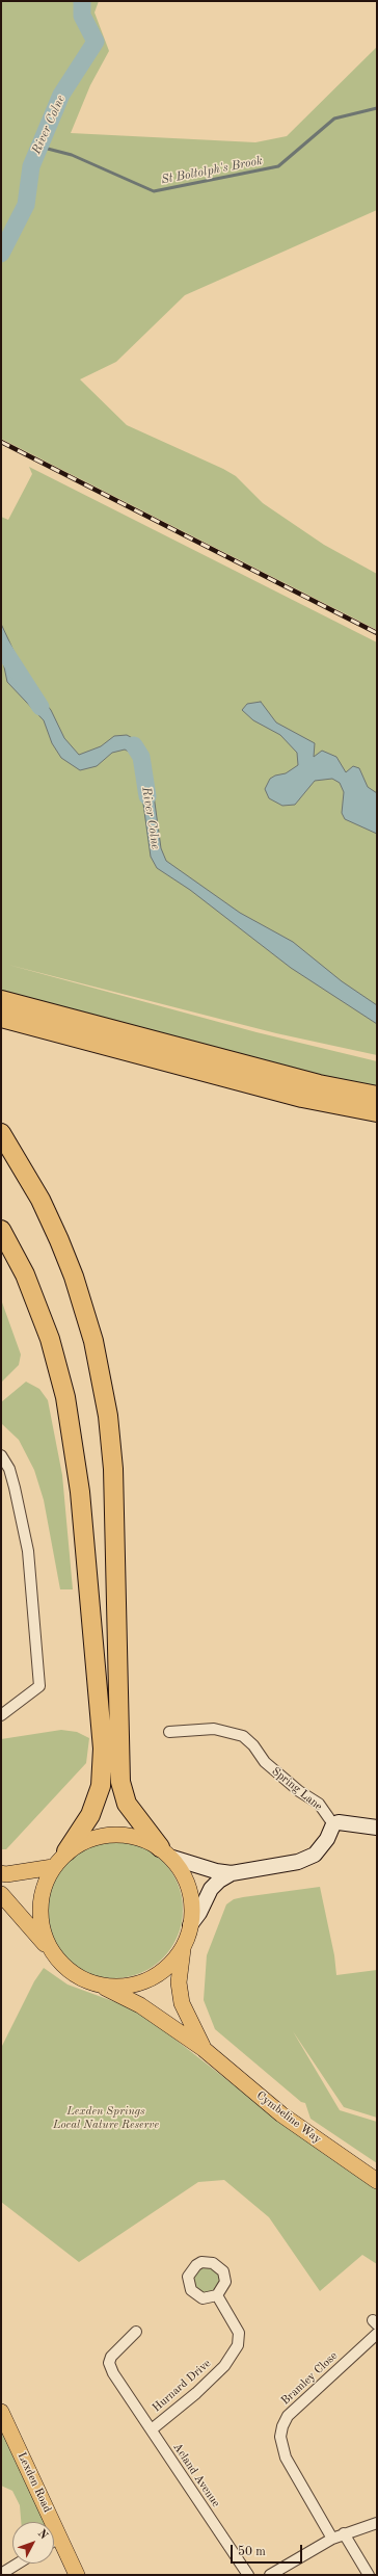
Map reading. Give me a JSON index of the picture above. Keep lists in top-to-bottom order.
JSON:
{
  "streets": {
    "main road": ["Cymbeline Way", "Lexden Road"],
    "street": [
      "Spring Lane",
      "Bramley Close",
      "Hurnard Drive",
      "Acland Avenue"
    ]
  },
  "crossings": [
    ["Hurnard Drive", "Acland Avenue"]
  ],
  "water": ["River Colne", "St Boltolph's Brook"],
  "parks": ["Lexden Springs Local Nature Reserve"],
  "scale_bar": "50 m",
  "north": "top right"
}
